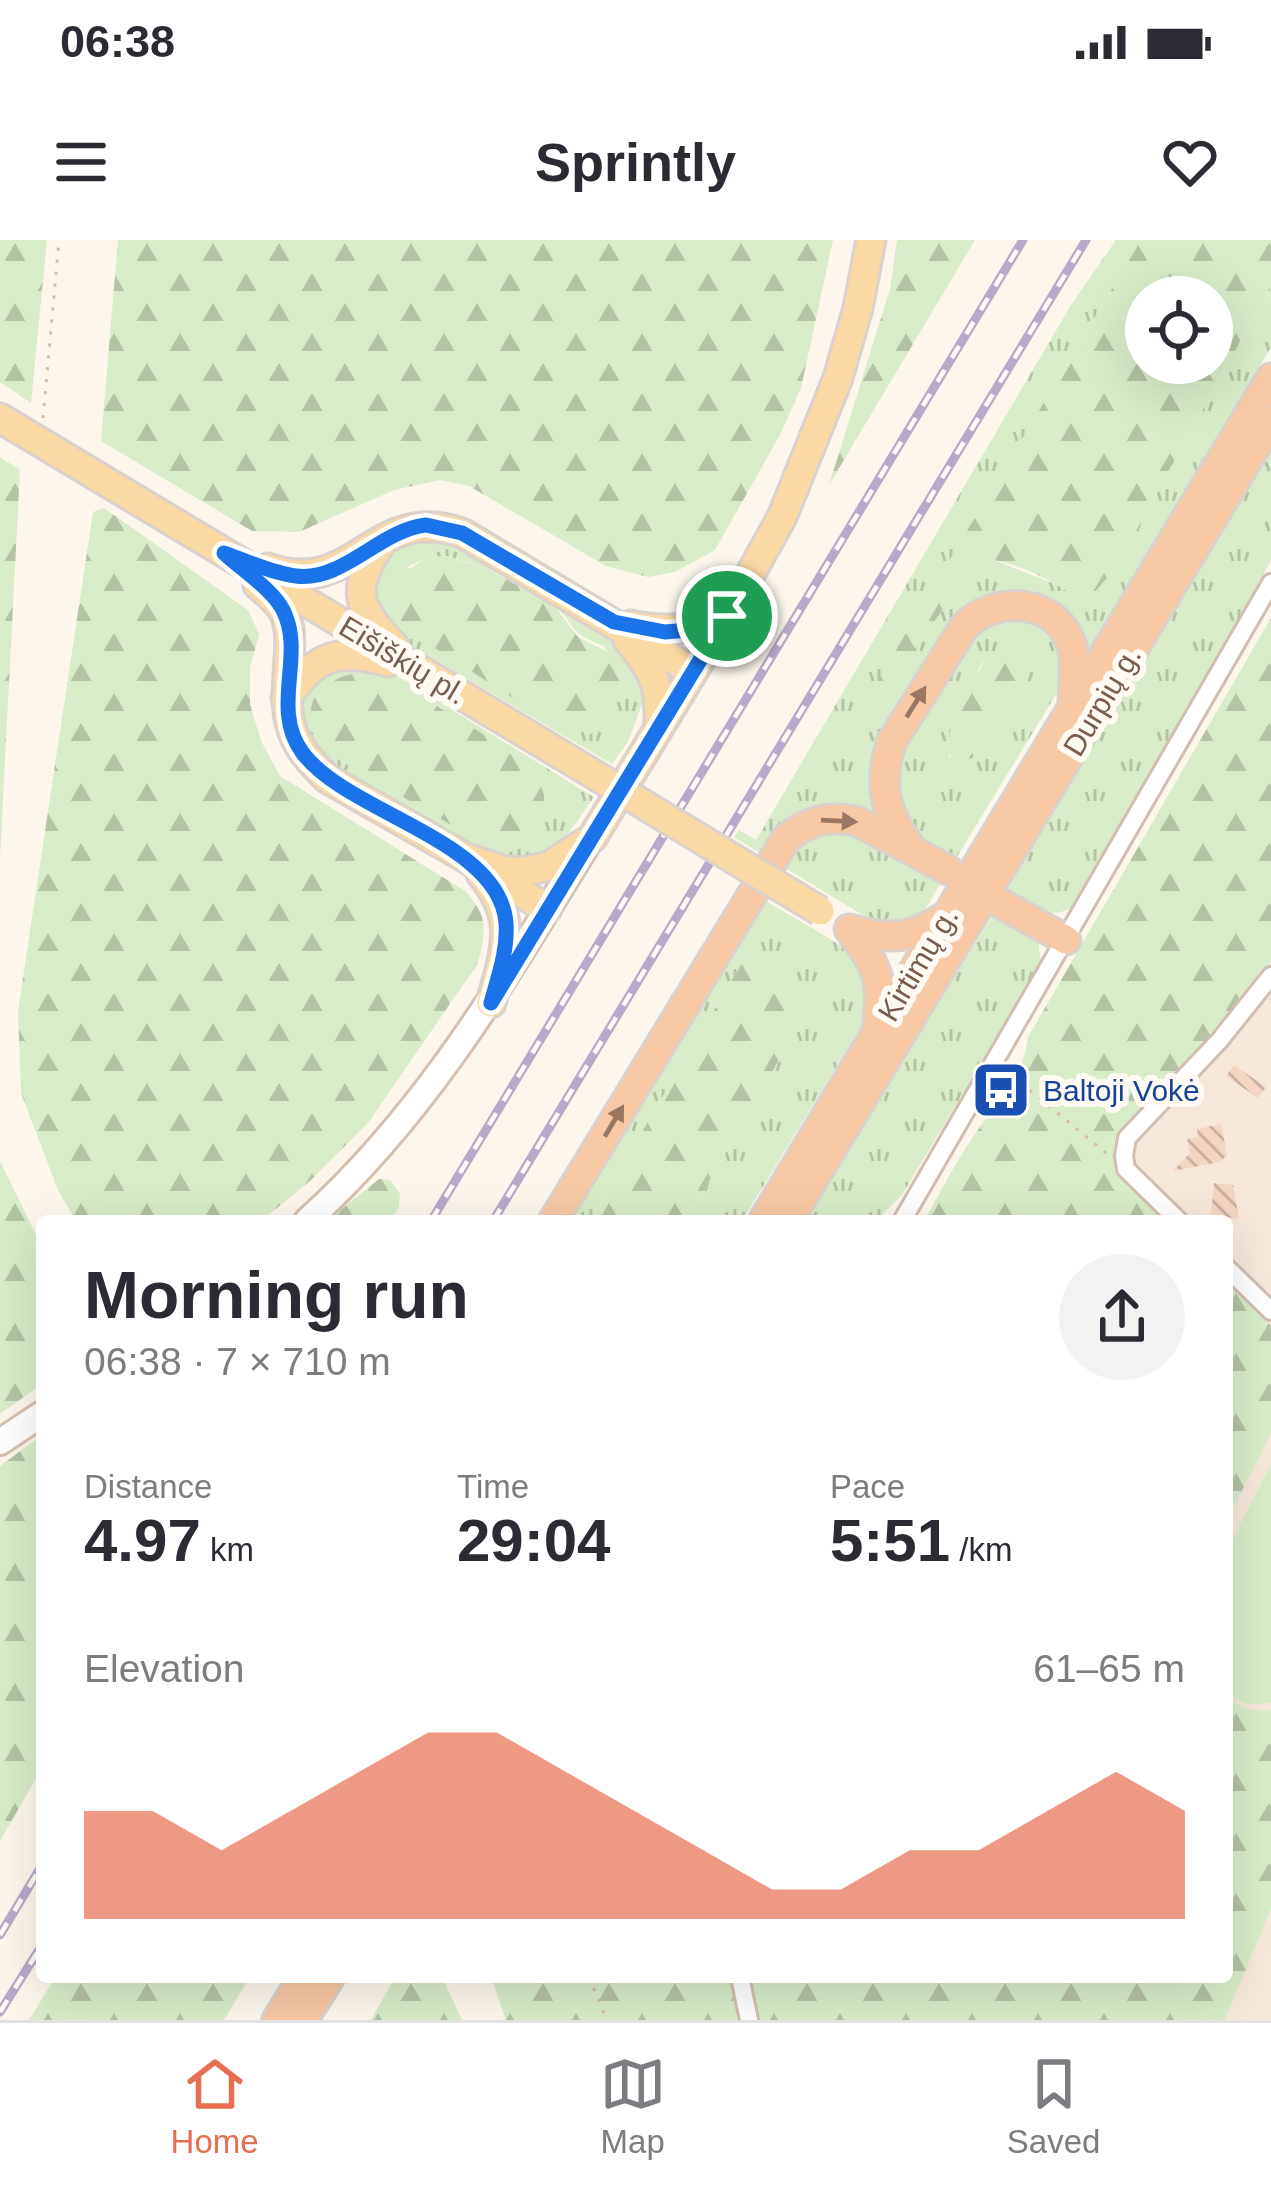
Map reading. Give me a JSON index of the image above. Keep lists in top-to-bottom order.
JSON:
{
  "streets": {
    "highway": ["Durpių g.", "Kirtimų g."],
    "main road": ["Eišiškių pl."]
  },
  "crossings": [
    ["Durpių g.", "Kirtimų g."]
  ],
  "places": {
    "bus stop": ["Baltoji Vokė"]
  },
  "page": {
    "status": "06:38",
    "header": "Sprintly",
    "heading": ["Morning run", "06:38 · 7 × 710 m"],
    "stats": [
      ["Distance", "4.97 km"],
      ["Time", "29:04"],
      ["Pace", "5:51 /km"]
    ],
    "chart": ["Elevation", "61–65 m"],
    "tabs": ["Home", "Map", "Saved"]
  }
}
